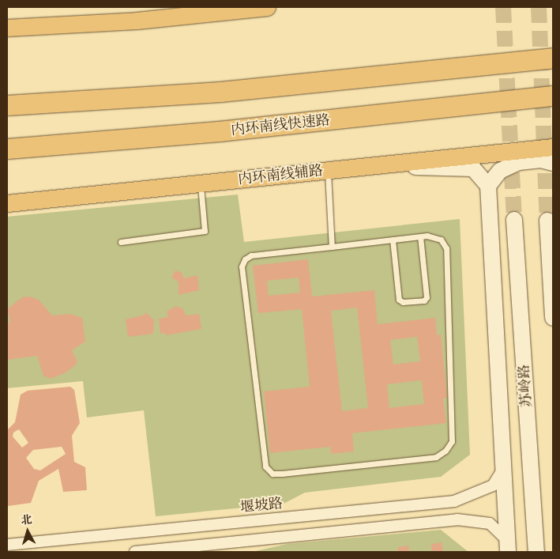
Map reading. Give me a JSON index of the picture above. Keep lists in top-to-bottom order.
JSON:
{
  "streets": {
    "highway": ["内环南线快速路"],
    "main road": ["内环南线辅路", "苏岭路"],
    "street": ["堰坡路"]
  },
  "north": "top"
}
